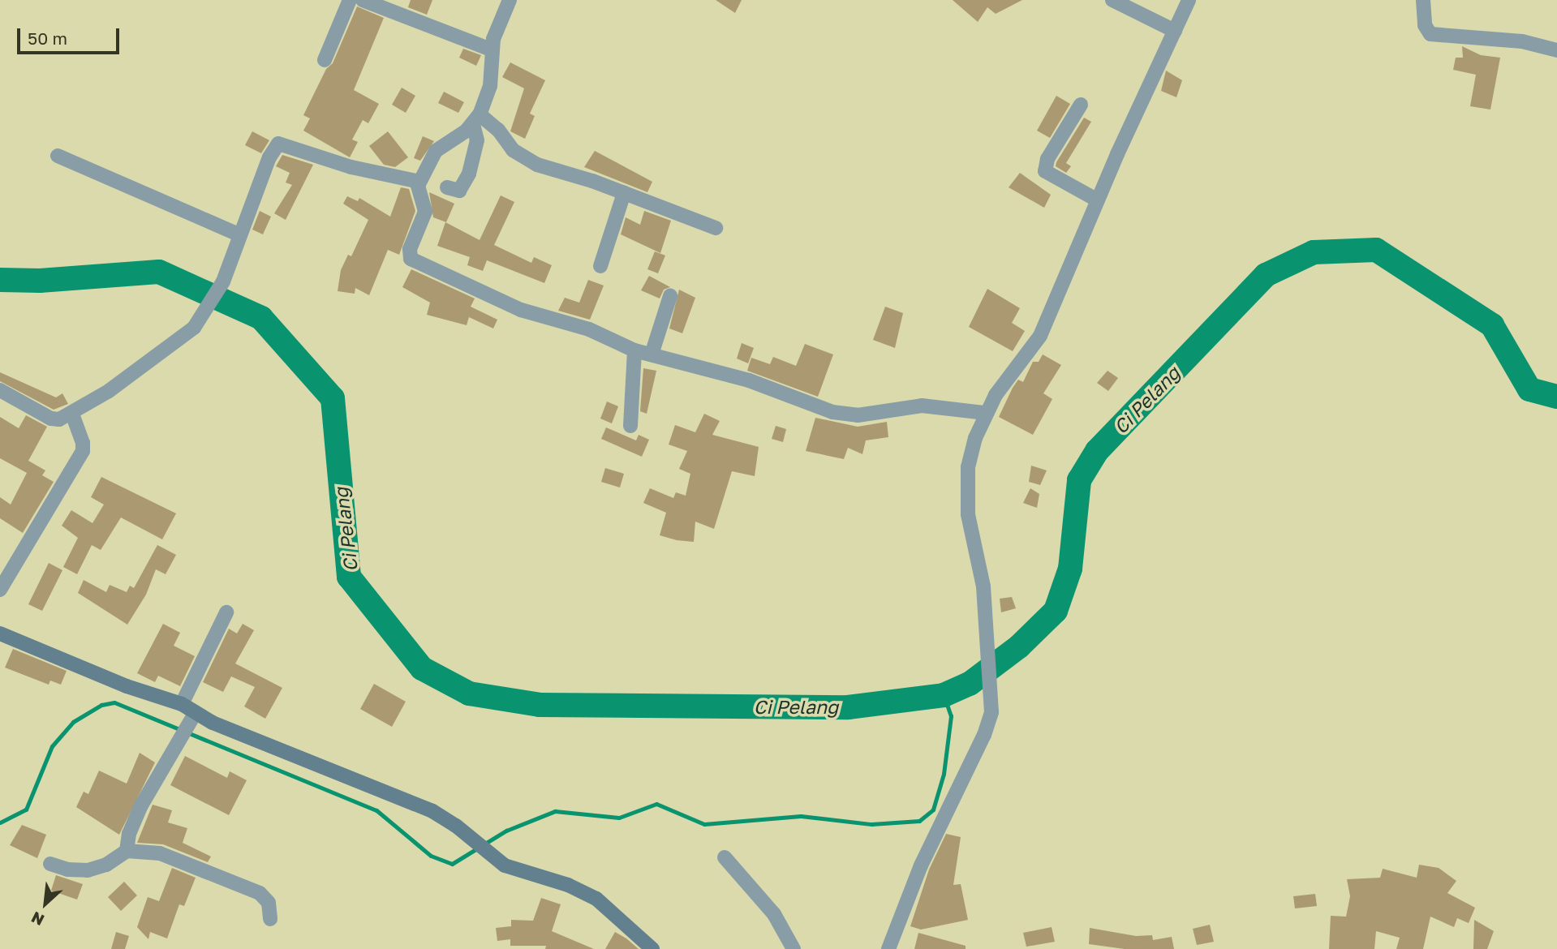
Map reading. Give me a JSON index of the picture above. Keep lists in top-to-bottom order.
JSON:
{
  "water": ["Ci Pelang"],
  "scale_bar": "50 m",
  "north": "bottom left"
}
